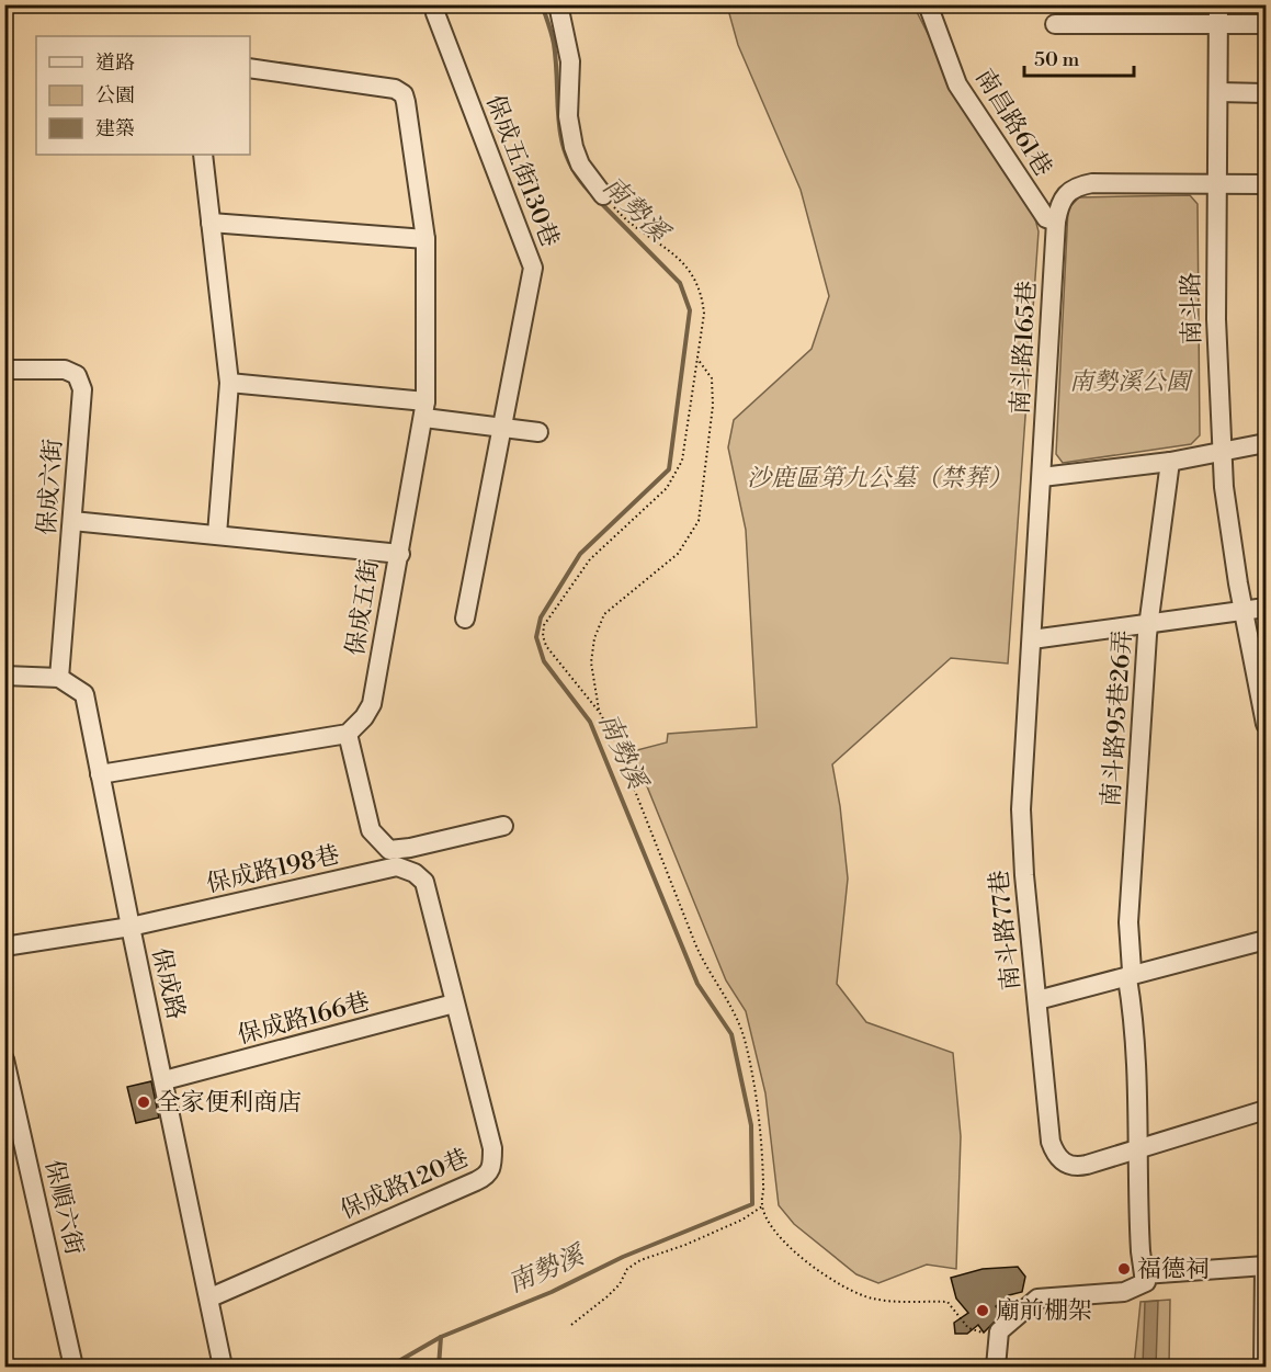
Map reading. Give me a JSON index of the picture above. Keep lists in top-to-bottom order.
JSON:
{
  "streets": {
    "street": [
      "南昌路61巷",
      "保成五街130巷",
      "南斗路",
      "南斗路165巷",
      "保成六街",
      "保成五街",
      "南斗路95巷26弄",
      "保成路198巷",
      "南斗路77巷",
      "保成路",
      "保成路166巷",
      "保成路120巷",
      "保順六街"
    ]
  },
  "crossings": [
    ["南昌路61巷", "南斗路165巷"],
    ["南斗路", "南斗路165巷"],
    ["南斗路165巷", "南斗路77巷"],
    ["保成六街", "保成五街"],
    ["保成六街", "保成路"],
    ["南斗路95巷26弄", "南斗路77巷"],
    ["保成路198巷", "保成路"],
    ["保成路198巷", "保成路120巷"],
    ["保成路", "保成路166巷"],
    ["保成路", "保成路120巷"],
    ["保成路166巷", "保成路120巷"]
  ],
  "water": ["南勢溪"],
  "parks": ["南勢溪公園", "沙鹿區第九公墓（禁葬）"],
  "places": ["全家便利商店", "福德祠", "廟前棚架"],
  "legend": ["道路", "公園", "建築"],
  "scale_bar": "50 m"
}
